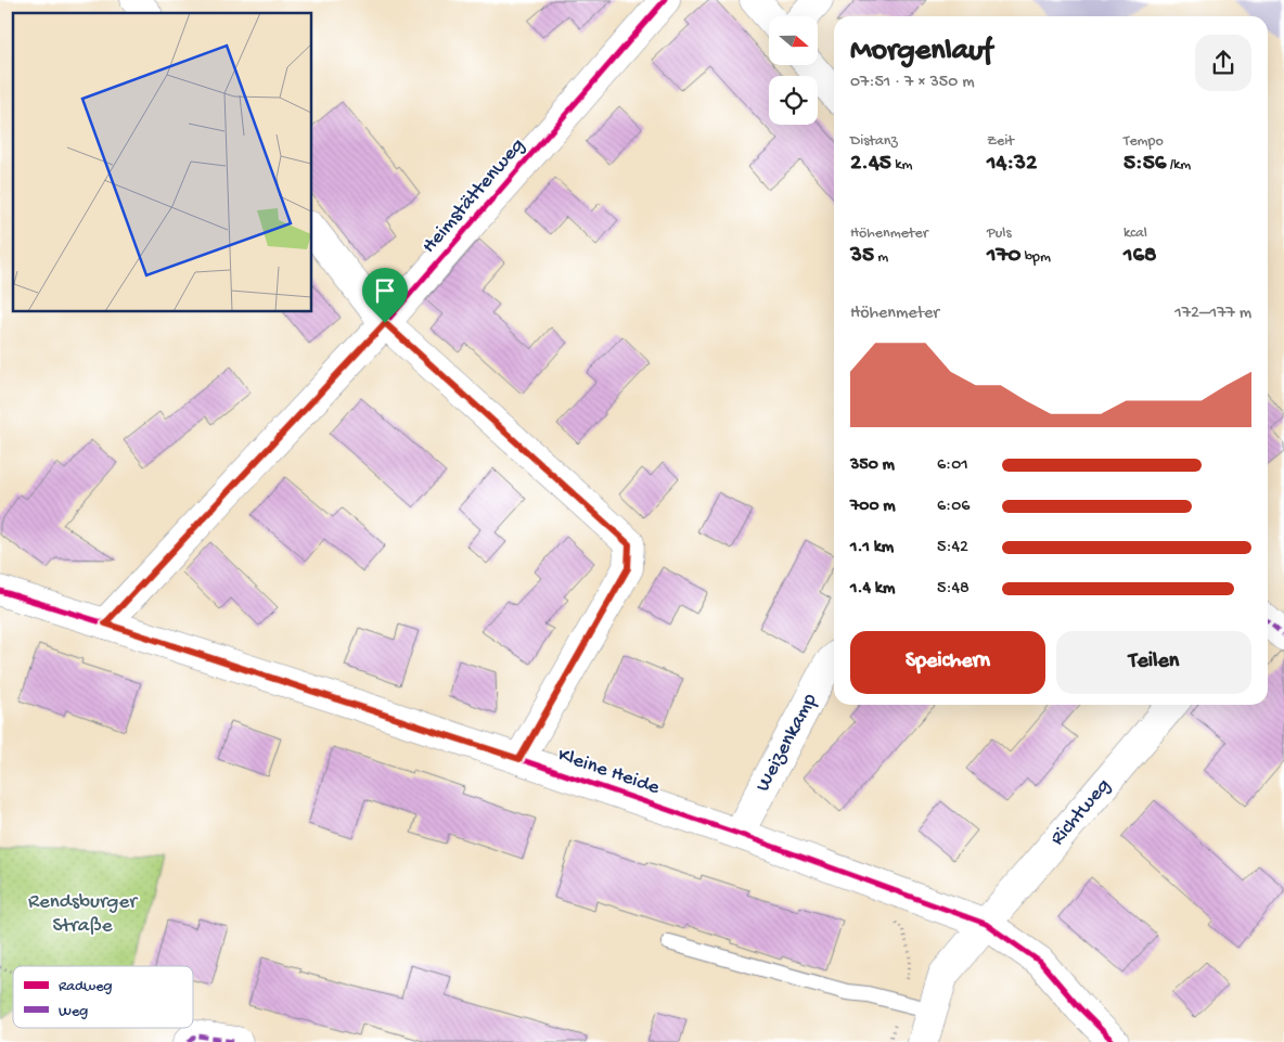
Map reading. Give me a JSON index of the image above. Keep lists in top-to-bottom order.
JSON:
{
  "streets": {
    "street": [
      "Heimstättenweg",
      "Weizenkamp",
      "Kleine Heide",
      "Richtweg"
    ]
  },
  "crossings": [
    ["Heimstättenweg", "Kleine Heide"],
    ["Weizenkamp", "Kleine Heide"],
    ["Kleine Heide", "Richtweg"]
  ],
  "parks": ["Rendsburger Straße"],
  "legend": ["Radweg", "Weg"],
  "north": "right",
  "page": {
    "heading": ["Morgenlauf", "07:51 · 7 × 350 m"],
    "stats": [
      ["Distanz", "2.45 km"],
      ["Zeit", "14:32"],
      ["Tempo", "5:56 /km"],
      ["Höhenmeter", "35 m"],
      ["Puls", "170 bpm"],
      ["kcal", "168"]
    ],
    "chart": ["Höhenmeter", "172–177 m"],
    "list": [
      {
        "name": "350 m",
        "note": "6:01"
      },
      {
        "name": "700 m",
        "note": "6:06"
      },
      {
        "name": "1.1 km",
        "note": "5:42"
      },
      {
        "name": "1.4 km",
        "note": "5:48"
      }
    ],
    "buttons": ["Speichern", "Teilen"]
  }
}
